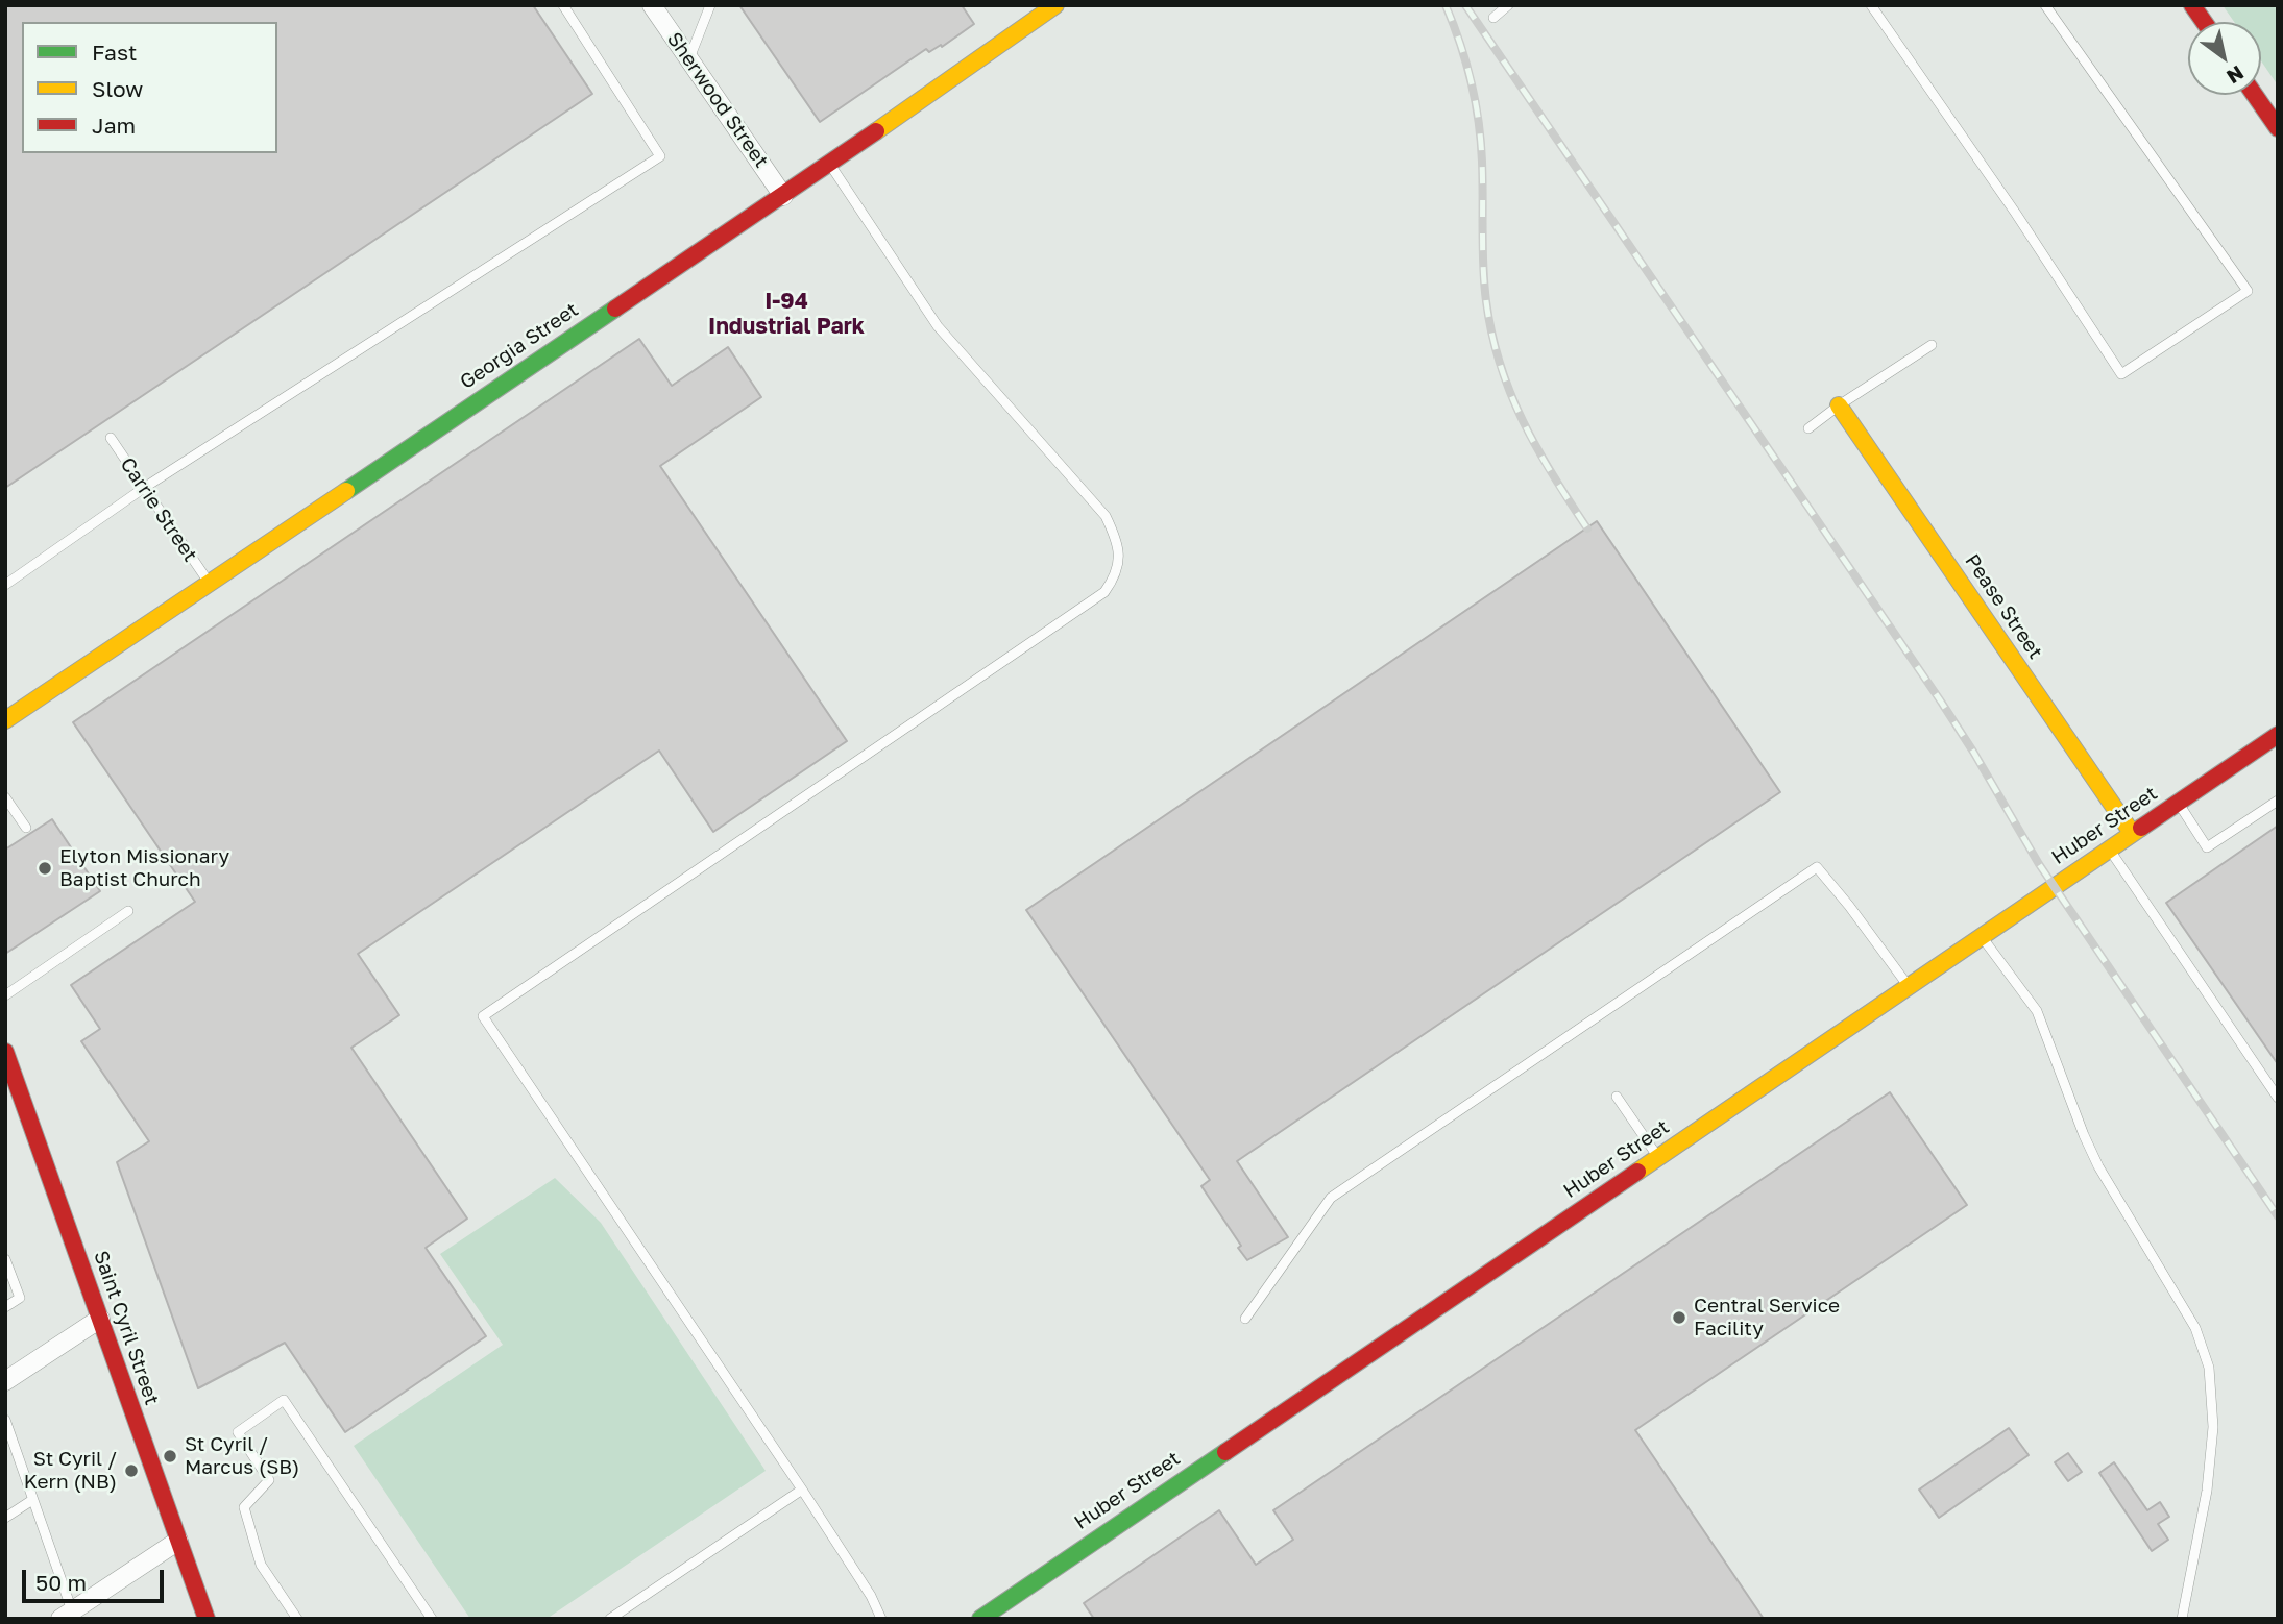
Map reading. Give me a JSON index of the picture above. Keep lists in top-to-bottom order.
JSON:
{
  "streets": {
    "street": [
      "Sherwood Street",
      "Georgia Street",
      "Pease Street",
      "Huber Street",
      "Saint Cyril Street"
    ],
    "lane": ["Carrie Street"]
  },
  "crossings": [
    ["Sherwood Street", "Georgia Street"],
    ["Georgia Street", "Carrie Street"],
    ["Pease Street", "Huber Street"]
  ],
  "districts": ["I-94 Industrial Park"],
  "places": [
    "Elyton Missionary Baptist Church",
    "Central Service Facility",
    "St Cyril / Marcus (SB)",
    "St Cyril / Kern (NB)"
  ],
  "legend": ["Fast", "Slow", "Jam"],
  "scale_bar": "50 m",
  "north": "bottom right"
}
